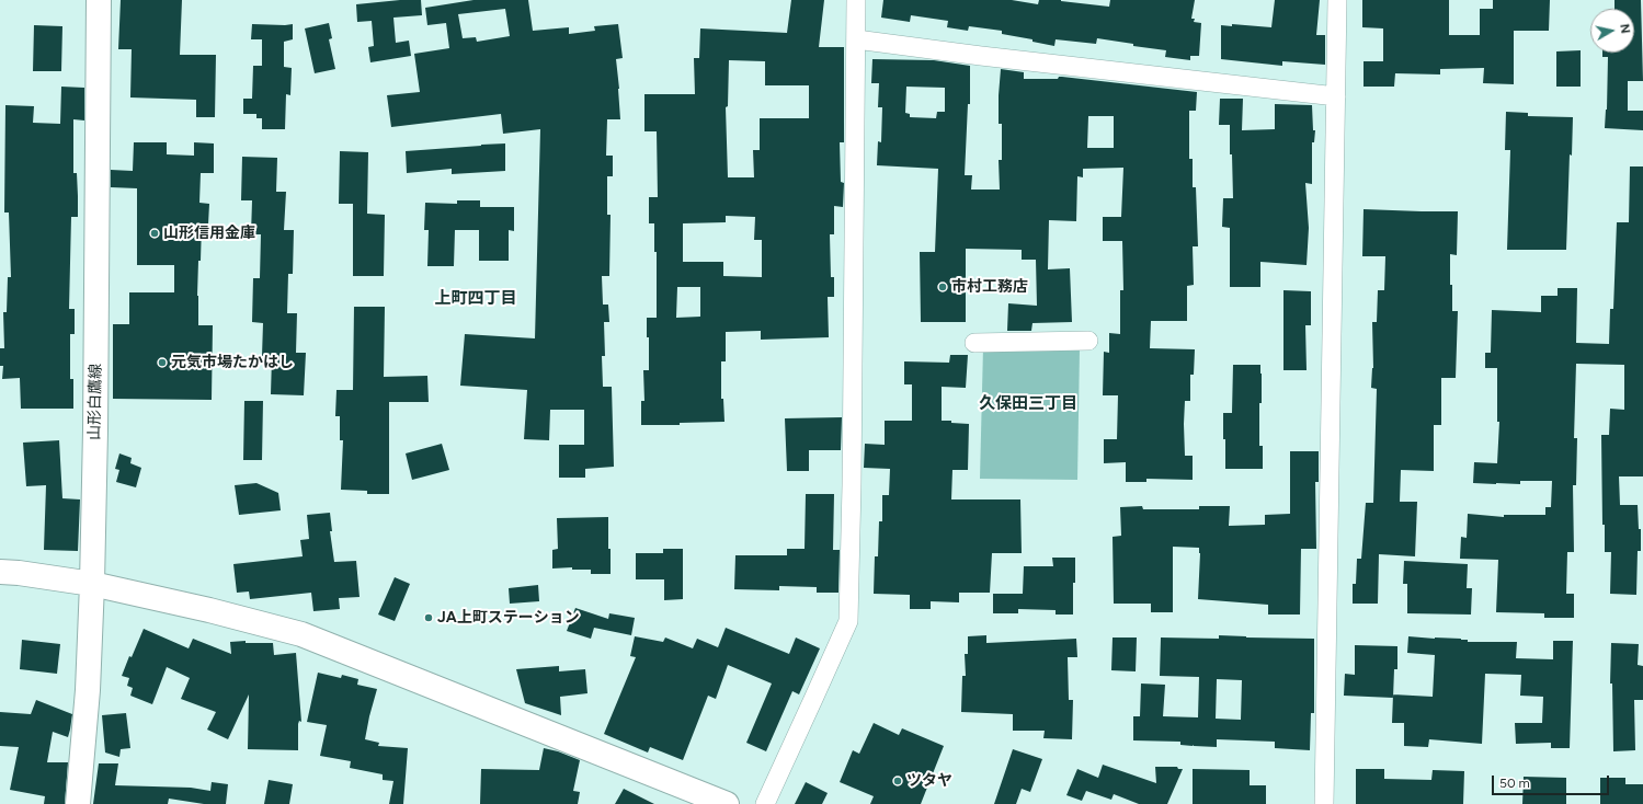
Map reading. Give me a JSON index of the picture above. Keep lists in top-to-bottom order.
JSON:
{
  "streets": {
    "main road": ["山形白鷹線"]
  },
  "districts": ["上町四丁目", "久保田三丁目"],
  "places": [
    "山形信用金庫",
    "市村工務店",
    "元気市場たかはし",
    "JA上町ステーション",
    "ツタヤ"
  ],
  "scale_bar": "50 m",
  "north": "right"
}
